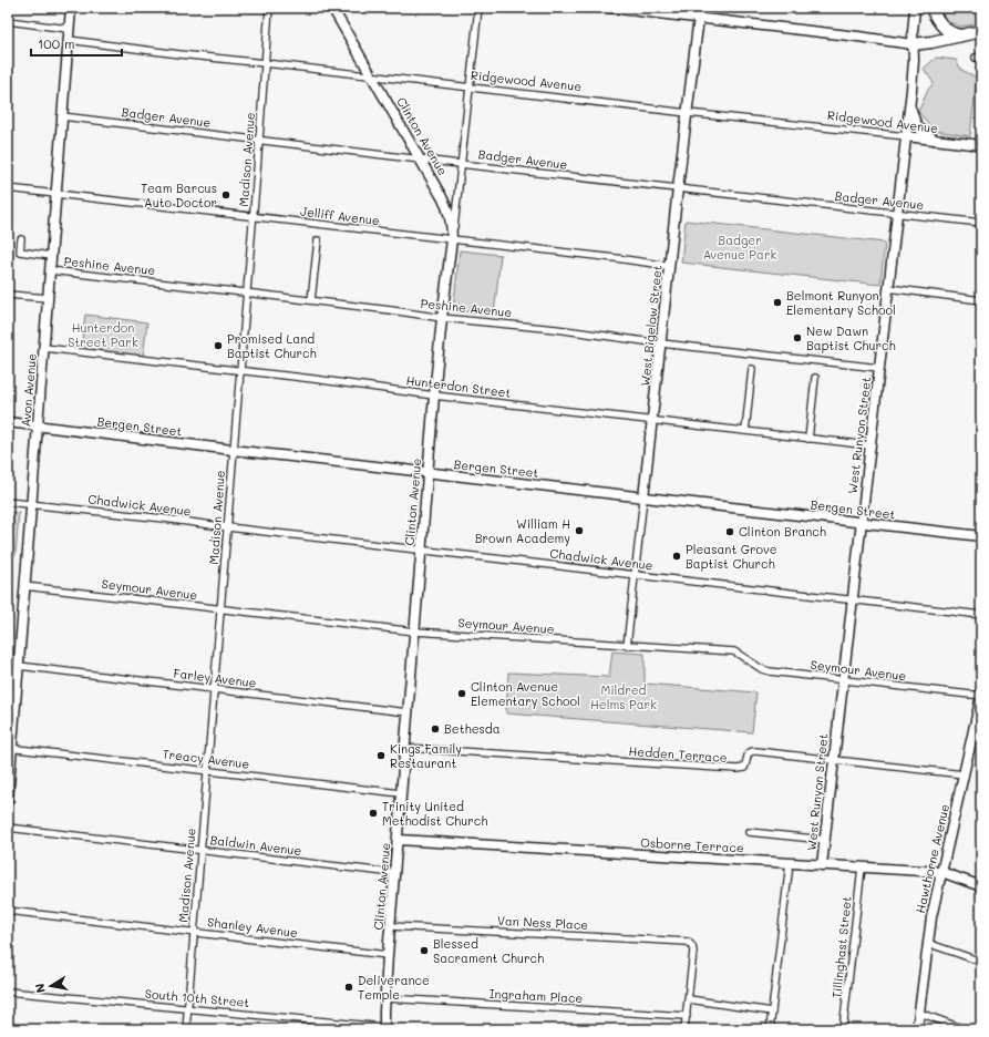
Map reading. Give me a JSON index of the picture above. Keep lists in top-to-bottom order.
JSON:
{
  "streets": {
    "street": [
      "Ridgewood Avenue",
      "Badger Avenue",
      "Clinton Avenue",
      "Madison Avenue",
      "Jelliff Avenue",
      "Peshine Avenue",
      "West Bigelow Street",
      "Hunterdon Street",
      "Avon Avenue",
      "Bergen Street",
      "West Runyon Street",
      "Chadwick Avenue",
      "Seymour Avenue",
      "Farley Avenue",
      "Hedden Terrace",
      "Treacy Avenue",
      "Baldwin Avenue",
      "Osborne Terrace",
      "Hawthorne Avenue",
      "Van Ness Place",
      "Shanley Avenue",
      "Tillinghast Street",
      "Ingraham Place",
      "South 10th Street"
    ]
  },
  "crossings": [
    ["Ridgewood Avenue", "Clinton Avenue"],
    ["Ridgewood Avenue", "Madison Avenue"],
    ["Ridgewood Avenue", "West Bigelow Street"],
    ["Ridgewood Avenue", "Avon Avenue"],
    ["Ridgewood Avenue", "West Runyon Street"],
    ["Badger Avenue", "Clinton Avenue"],
    ["Badger Avenue", "Madison Avenue"],
    ["Badger Avenue", "West Bigelow Street"],
    ["Badger Avenue", "Avon Avenue"],
    ["Badger Avenue", "West Runyon Street"],
    ["Clinton Avenue", "Jelliff Avenue"],
    ["Clinton Avenue", "Peshine Avenue"],
    ["Clinton Avenue", "Hunterdon Street"],
    ["Clinton Avenue", "Bergen Street"],
    ["Clinton Avenue", "Chadwick Avenue"],
    ["Clinton Avenue", "Seymour Avenue"],
    ["Clinton Avenue", "Farley Avenue"],
    ["Clinton Avenue", "Hedden Terrace"],
    ["Clinton Avenue", "Treacy Avenue"],
    ["Clinton Avenue", "Baldwin Avenue"],
    ["Clinton Avenue", "Osborne Terrace"],
    ["Clinton Avenue", "Van Ness Place"],
    ["Clinton Avenue", "Shanley Avenue"],
    ["Clinton Avenue", "Ingraham Place"],
    ["Clinton Avenue", "South 10th Street"],
    ["Madison Avenue", "Jelliff Avenue"],
    ["Madison Avenue", "Peshine Avenue"],
    ["Madison Avenue", "Hunterdon Street"],
    ["Madison Avenue", "Bergen Street"],
    ["Madison Avenue", "Chadwick Avenue"],
    ["Madison Avenue", "Seymour Avenue"],
    ["Madison Avenue", "Farley Avenue"],
    ["Madison Avenue", "Treacy Avenue"],
    ["Madison Avenue", "Baldwin Avenue"],
    ["Madison Avenue", "Shanley Avenue"],
    ["Madison Avenue", "South 10th Street"],
    ["Jelliff Avenue", "West Bigelow Street"],
    ["Jelliff Avenue", "Avon Avenue"],
    ["Peshine Avenue", "West Bigelow Street"],
    ["Peshine Avenue", "Avon Avenue"],
    ["Peshine Avenue", "West Runyon Street"],
    ["West Bigelow Street", "Hunterdon Street"],
    ["West Bigelow Street", "Bergen Street"],
    ["West Bigelow Street", "Chadwick Avenue"],
    ["West Bigelow Street", "Seymour Avenue"],
    ["Hunterdon Street", "Avon Avenue"],
    ["Hunterdon Street", "West Runyon Street"],
    ["Avon Avenue", "Bergen Street"],
    ["Avon Avenue", "Chadwick Avenue"],
    ["Avon Avenue", "Seymour Avenue"],
    ["Avon Avenue", "Farley Avenue"],
    ["Avon Avenue", "Treacy Avenue"],
    ["Bergen Street", "West Runyon Street"],
    ["West Runyon Street", "Chadwick Avenue"],
    ["West Runyon Street", "Seymour Avenue"],
    ["West Runyon Street", "Hedden Terrace"],
    ["West Runyon Street", "Osborne Terrace"],
    ["Seymour Avenue", "Hawthorne Avenue"],
    ["Hedden Terrace", "Hawthorne Avenue"],
    ["Osborne Terrace", "Hawthorne Avenue"],
    ["Osborne Terrace", "Tillinghast Street"]
  ],
  "parks": ["Badger Avenue Park", "Hunterdon Street Park", "Mildred Helms Park"],
  "places": [
    "Team Barcus Auto Doctor",
    "Belmont Runyon Elementary School",
    "New Dawn Baptist Church",
    "Promised Land Baptist Church",
    "William H Brown Academy",
    "Clinton Branch",
    "Pleasant Grove Baptist Church",
    "Clinton Avenue Elementary School",
    "Bethesda",
    "Kings Family Restaurant",
    "Trinity United Methodist Church",
    "Blessed Sacrament Church",
    "Deliverance Temple"
  ],
  "scale_bar": "100 m",
  "north": "left"
}
